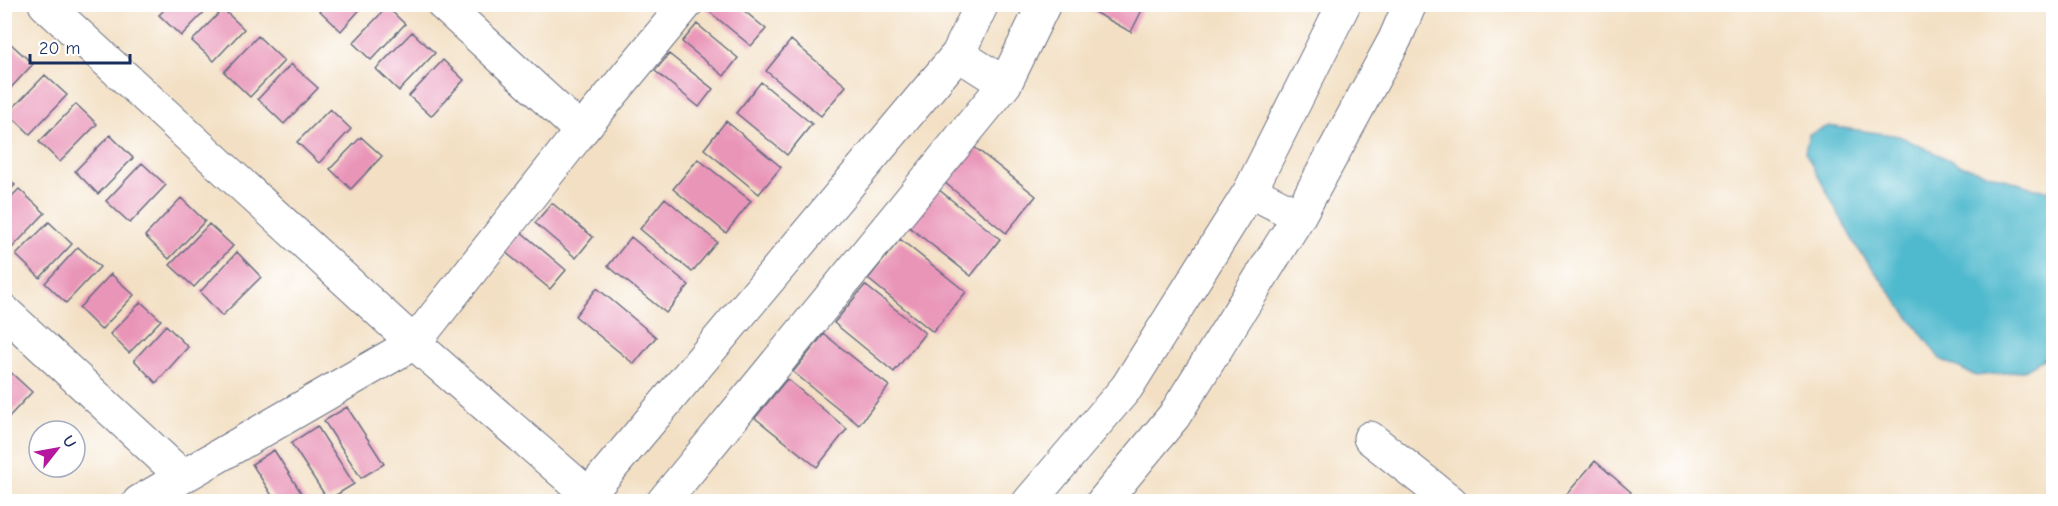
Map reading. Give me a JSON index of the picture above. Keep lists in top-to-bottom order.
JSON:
{
  "scale_bar": "20 m",
  "north": "top right"
}
